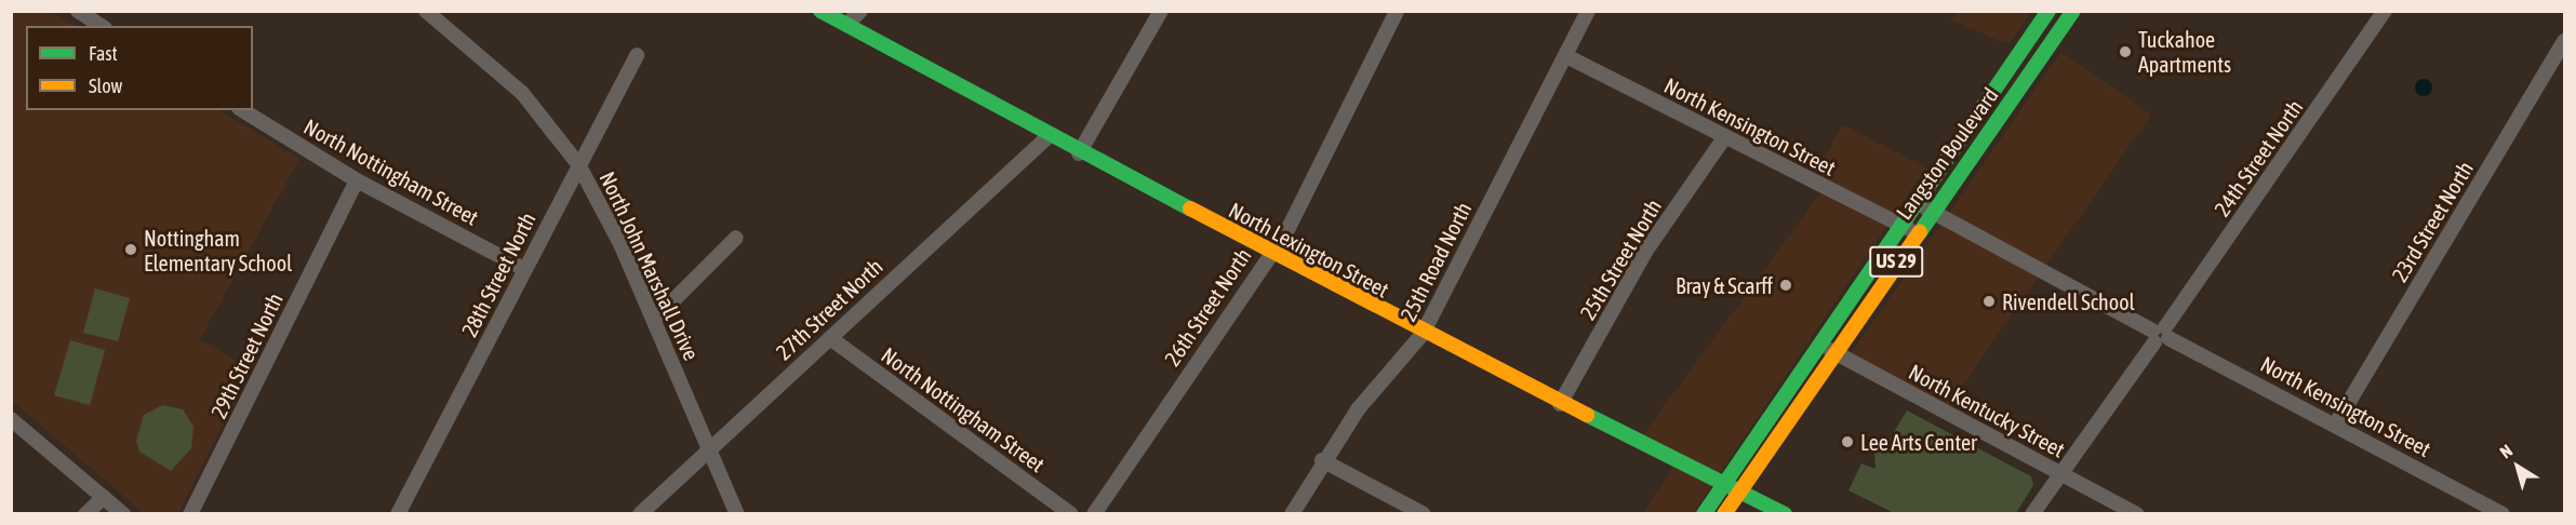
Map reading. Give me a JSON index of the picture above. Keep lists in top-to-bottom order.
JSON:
{
  "streets": {
    "main road": ["Langston Boulevard", "North Lexington Street", "US 29"],
    "street": [
      "North Kensington Street",
      "24th Street North",
      "North Nottingham Street",
      "23rd Street North",
      "25th Street North",
      "25th Road North",
      "North John Marshall Drive",
      "28th Street North",
      "26th Street North",
      "27th Street North",
      "29th Street North",
      "North Kentucky Street"
    ]
  },
  "crossings": [
    ["North Kensington Street", "Langston Boulevard"],
    ["North Kensington Street", "24th Street North"],
    ["North Kensington Street", "23rd Street North"],
    ["North Kensington Street", "25th Street North"],
    ["North Kensington Street", "25th Road North"],
    ["Langston Boulevard", "North Lexington Street"],
    ["Langston Boulevard", "North Kentucky Street"],
    ["24th Street North", "North Kentucky Street"],
    ["North Nottingham Street", "28th Street North"],
    ["North Nottingham Street", "27th Street North"],
    ["North Nottingham Street", "29th Street North"],
    ["North Lexington Street", "25th Street North"],
    ["North Lexington Street", "25th Road North"],
    ["North Lexington Street", "26th Street North"],
    ["North Lexington Street", "27th Street North"],
    ["North John Marshall Drive", "28th Street North"],
    ["North John Marshall Drive", "27th Street North"]
  ],
  "places": [
    "Tuckahoe Apartments",
    "Nottingham Elementary School",
    "Bray & Scarff",
    "Rivendell School",
    "Lee Arts Center"
  ],
  "legend": ["Fast", "Slow"],
  "north": "top left"
}
